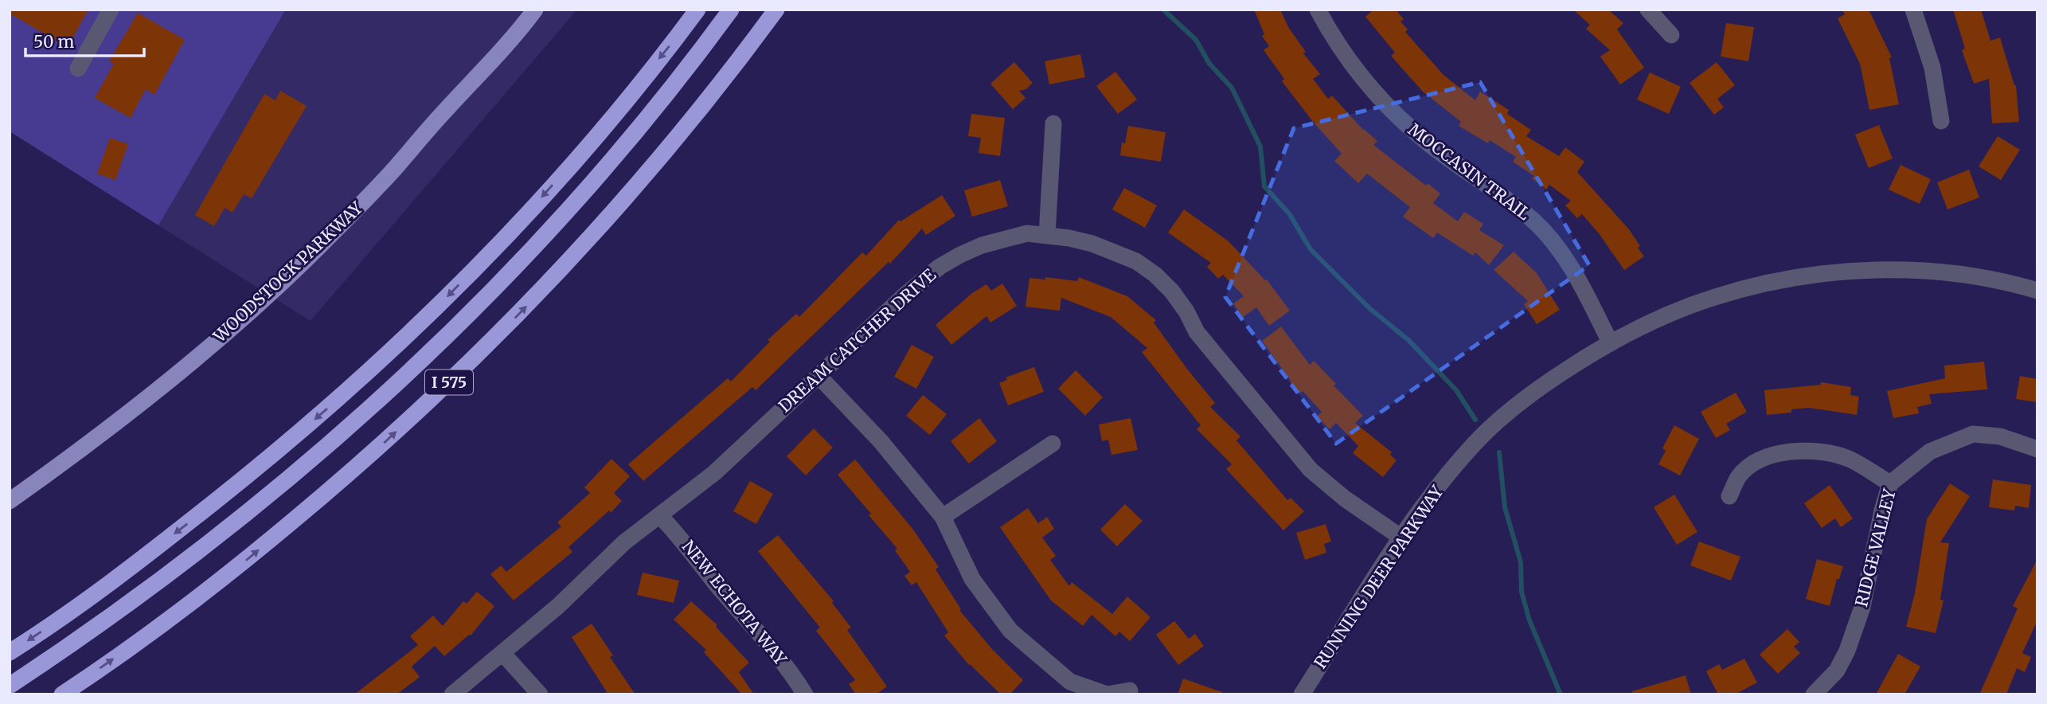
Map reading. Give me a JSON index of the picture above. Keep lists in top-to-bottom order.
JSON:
{
  "streets": {
    "highway": ["I 575"],
    "main road": ["WOODSTOCK PARKWAY"],
    "street": [
      "MOCCASIN TRAIL",
      "DREAM CATCHER DRIVE",
      "RIDGE VALLEY",
      "RUNNING DEER PARKWAY",
      "NEW ECHOTA WAY"
    ]
  },
  "crossings": [
    ["MOCCASIN TRAIL", "RUNNING DEER PARKWAY"],
    ["DREAM CATCHER DRIVE", "RUNNING DEER PARKWAY"],
    ["DREAM CATCHER DRIVE", "NEW ECHOTA WAY"]
  ],
  "scale_bar": "50 m"
}
